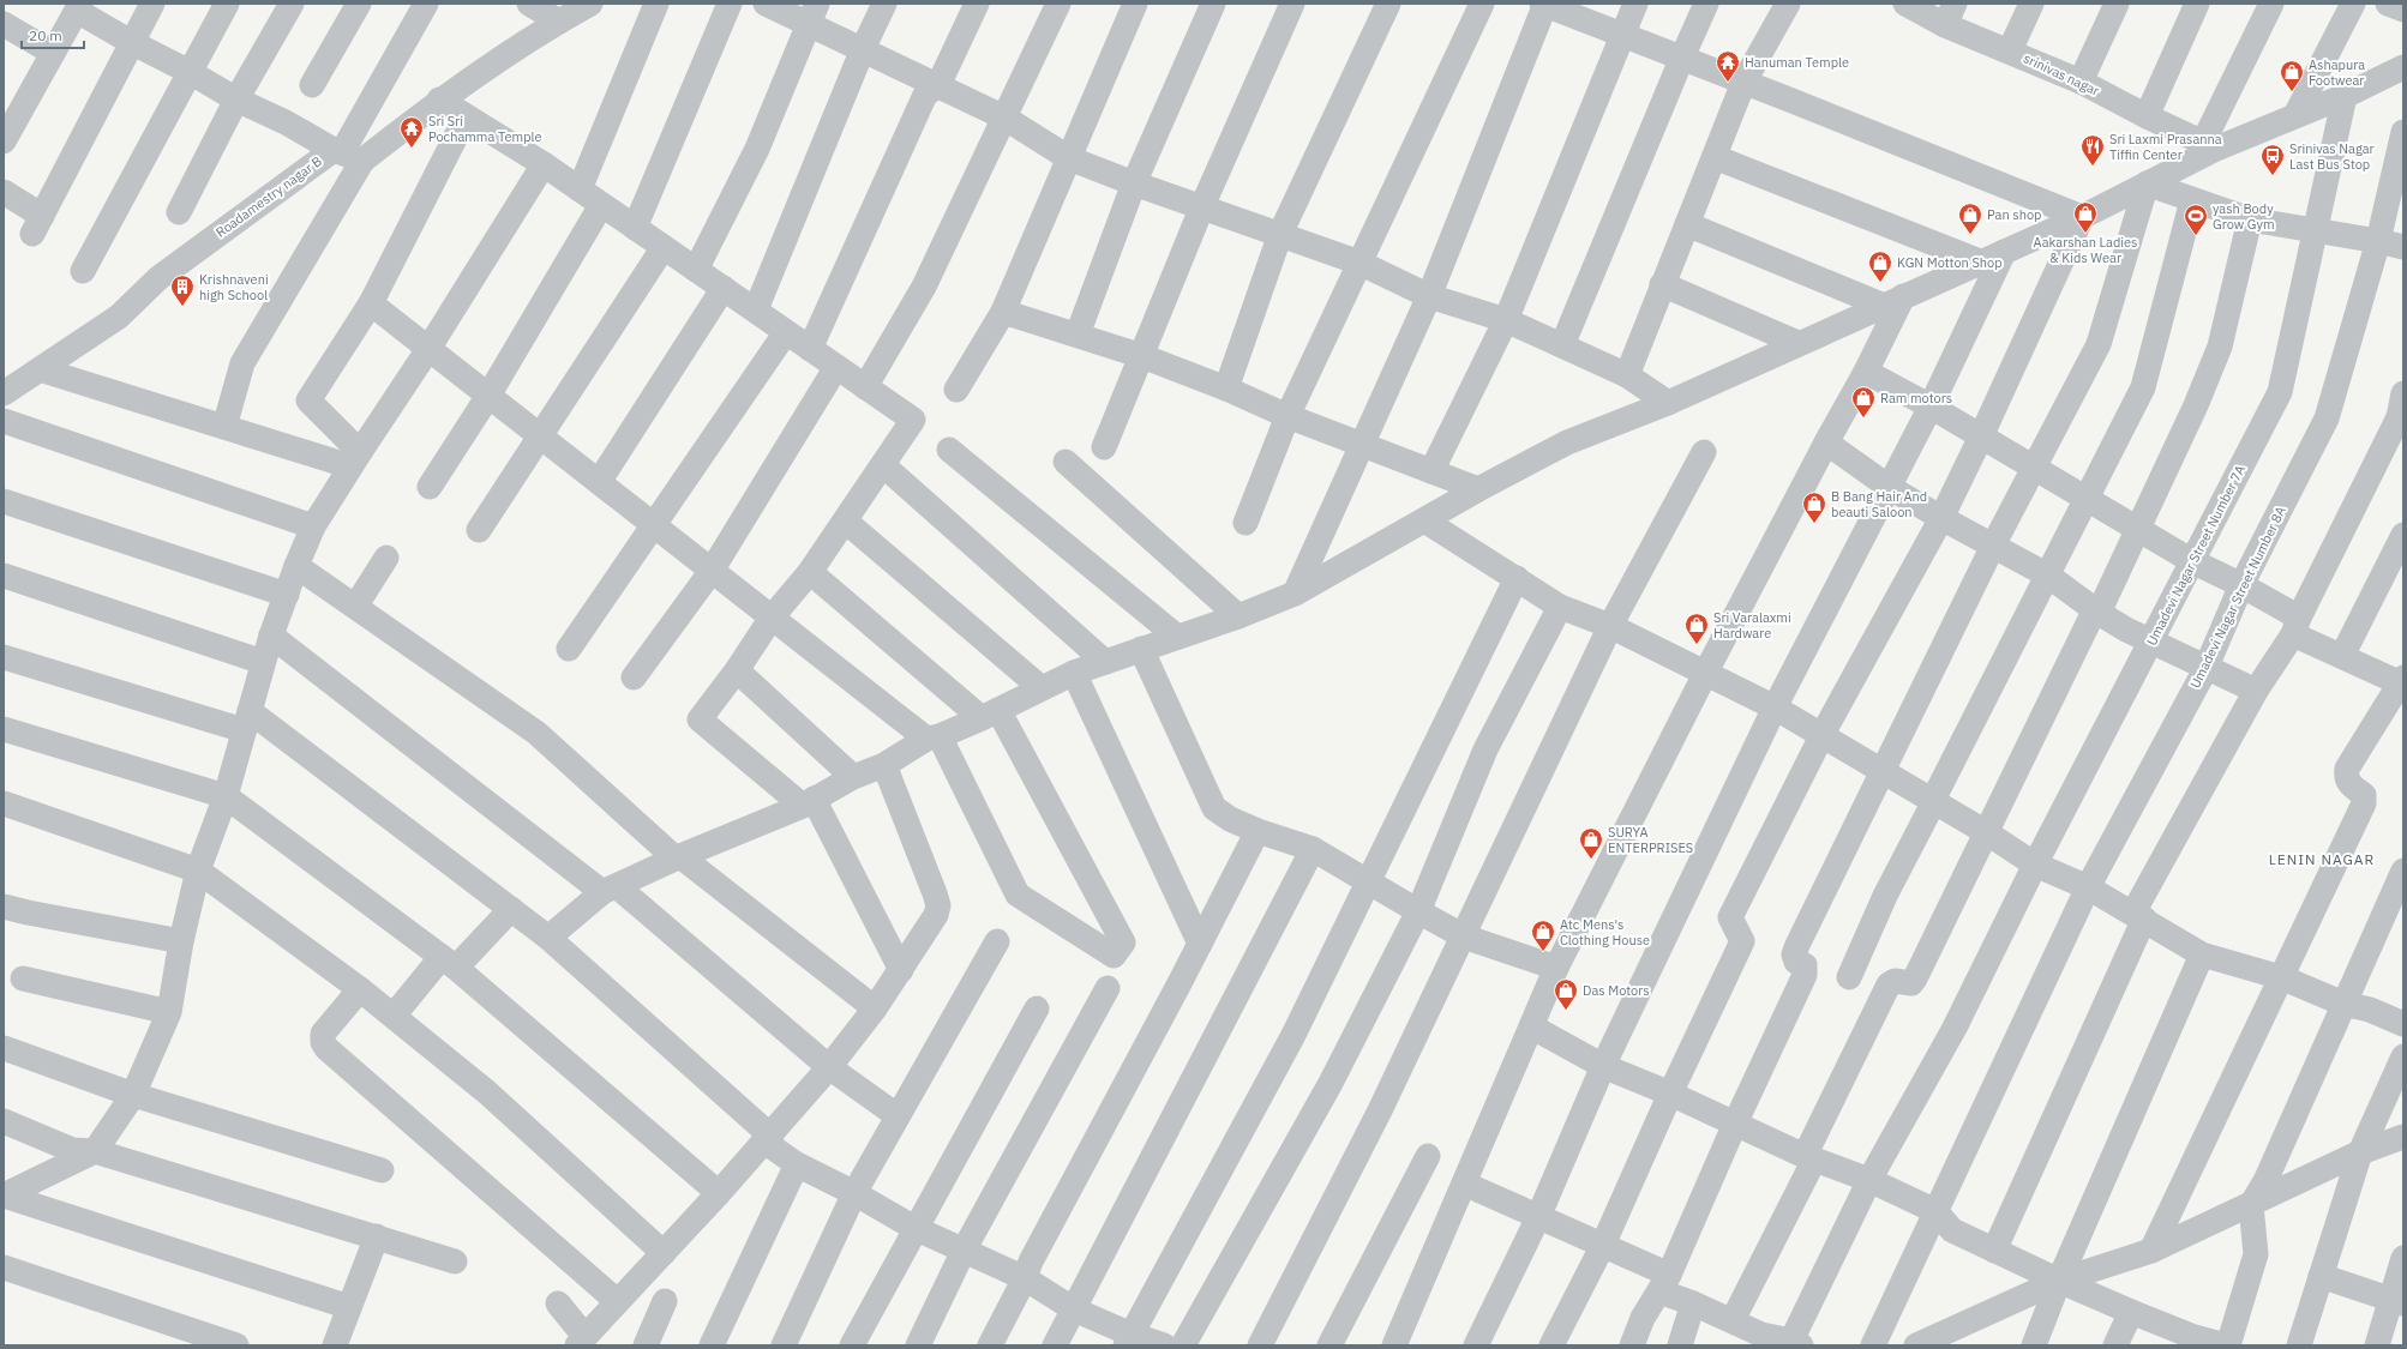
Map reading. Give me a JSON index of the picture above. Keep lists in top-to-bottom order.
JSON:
{
  "streets": {
    "street": [
      "srinivas nagar",
      "Roadamestry nagar B",
      "Umadevi Nagar Street Number 7A",
      "Umadevi Nagar Street Number 8A"
    ]
  },
  "districts": ["LENIN NAGAR"],
  "places": {
    "temple": ["Hanuman Temple", "Sri Sri Pochamma Temple"],
    "shop": [
      "Ashapura Footwear",
      "Aakarshan Ladies & Kids Wear",
      "Pan shop",
      "KGN Motton Shop",
      "Ram motors",
      "B Bang Hair And beauti Saloon",
      "Sri Varalaxmi Hardware",
      "SURYA ENTERPRISES",
      "Atc Mens's Clothing House",
      "Das Motors"
    ],
    "restaurant": ["Sri Laxmi Prasanna Tiffin Center"],
    "bus stop": ["Srinivas Nagar Last Bus Stop"],
    "sports": ["yash Body Grow Gym"],
    "building": ["Krishnaveni high School"]
  },
  "scale_bar": "20 m"
}
